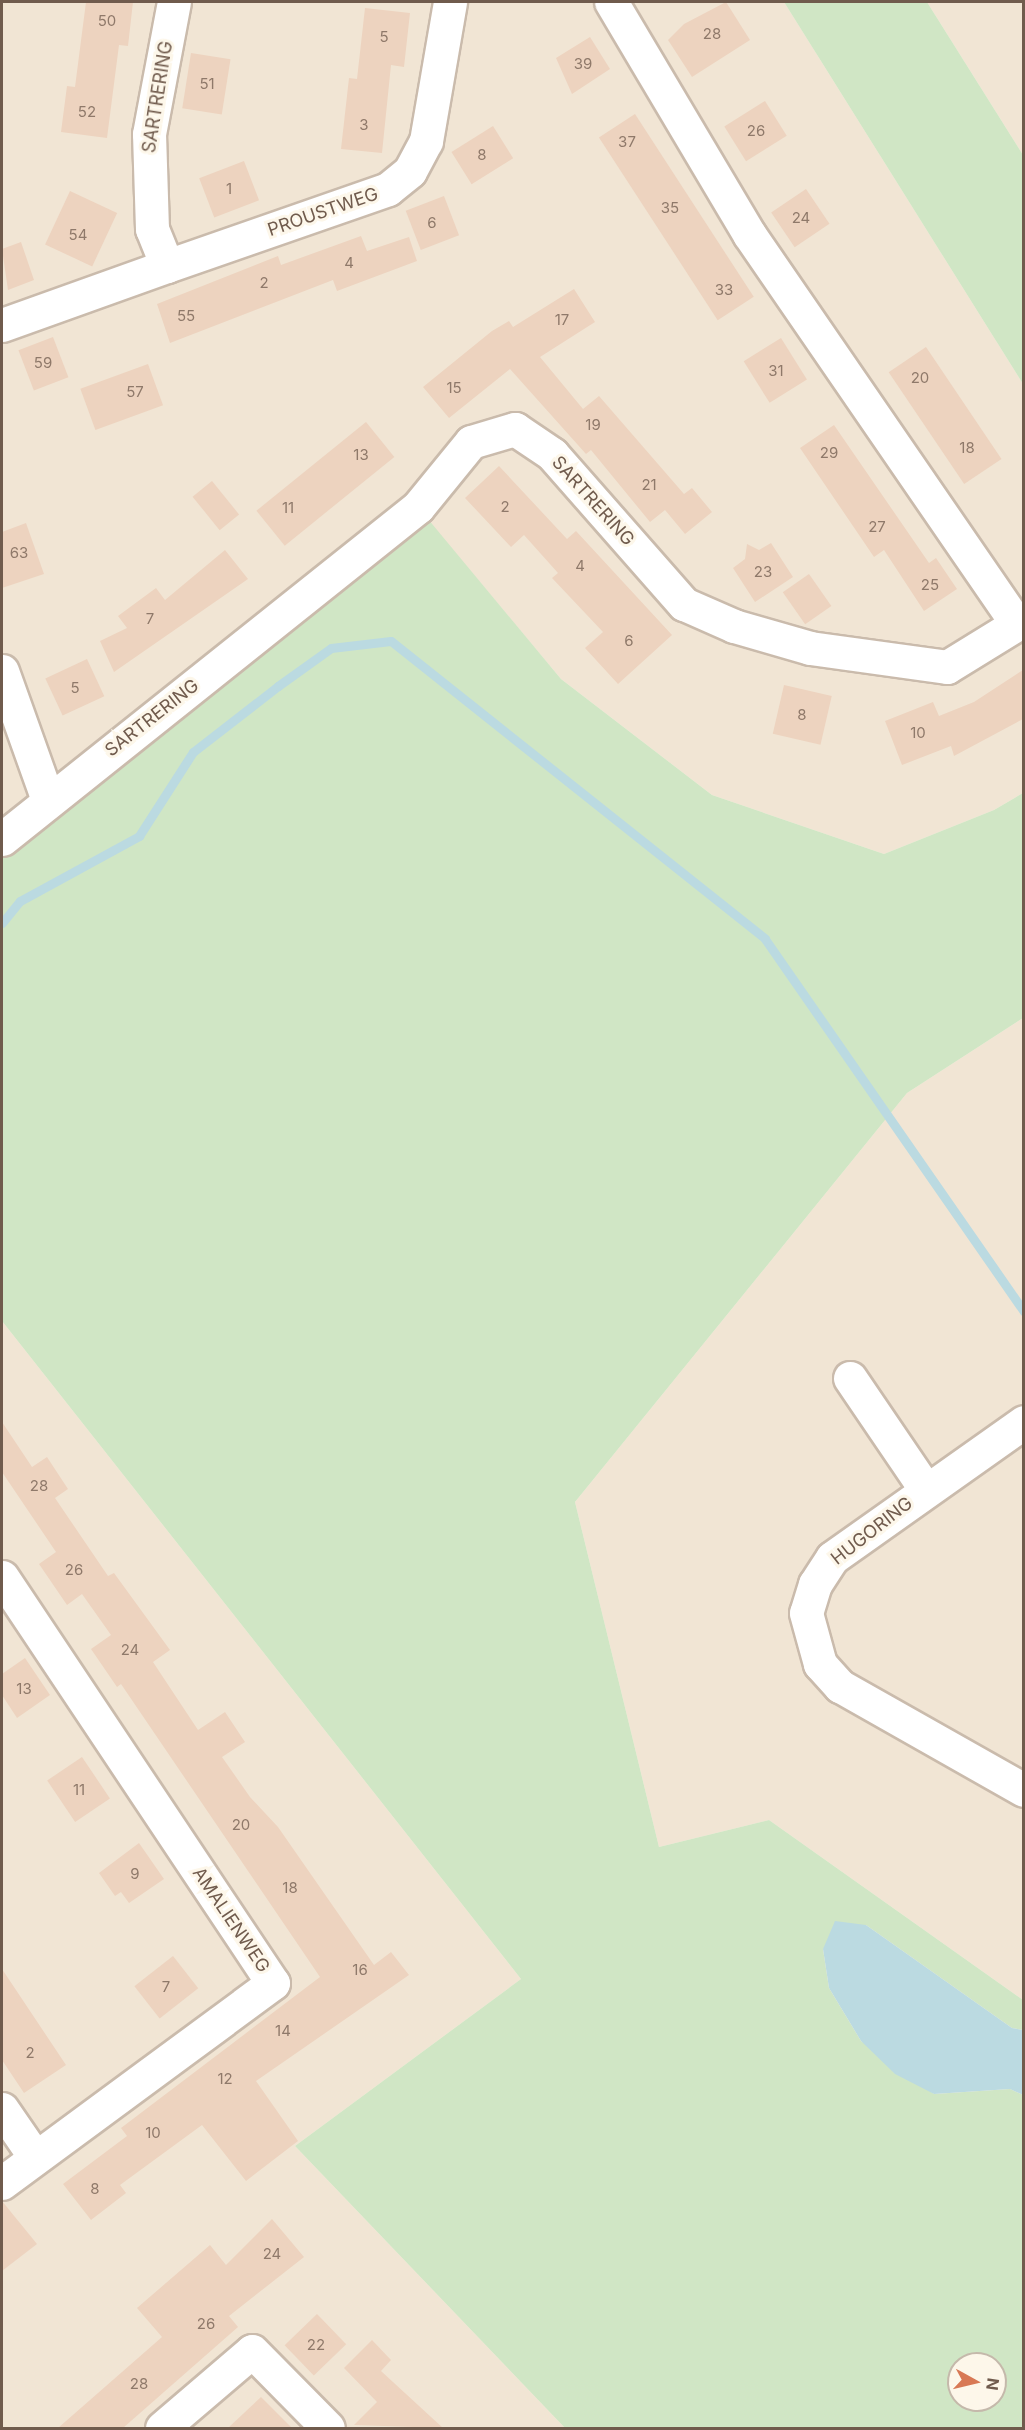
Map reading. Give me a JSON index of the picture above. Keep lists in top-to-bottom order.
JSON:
{
  "streets": {
    "street": [
      "SARTRERING",
      "PROUSTWEG",
      "HUGORING",
      "AMALIENWEG"
    ]
  },
  "crossings": [
    ["SARTRERING", "PROUSTWEG"]
  ],
  "house_numbers": [
    "50",
    "28",
    "5",
    "39",
    "51",
    "52",
    "3",
    "26",
    "37",
    "8",
    "1",
    "35",
    "24",
    "6",
    "54",
    "4",
    "2",
    "33",
    "55",
    "17",
    "59",
    "31",
    "20",
    "15",
    "57",
    "19",
    "18",
    "29",
    "13",
    "21",
    "2",
    "11",
    "27",
    "63",
    "4",
    "23",
    "25",
    "7",
    "6",
    "5",
    "8",
    "10",
    "28",
    "26",
    "24",
    "13",
    "11",
    "20",
    "9",
    "18",
    "16",
    "7",
    "14",
    "2",
    "12",
    "10",
    "8",
    "24",
    "26",
    "22",
    "28"
  ],
  "north": "right"
}
